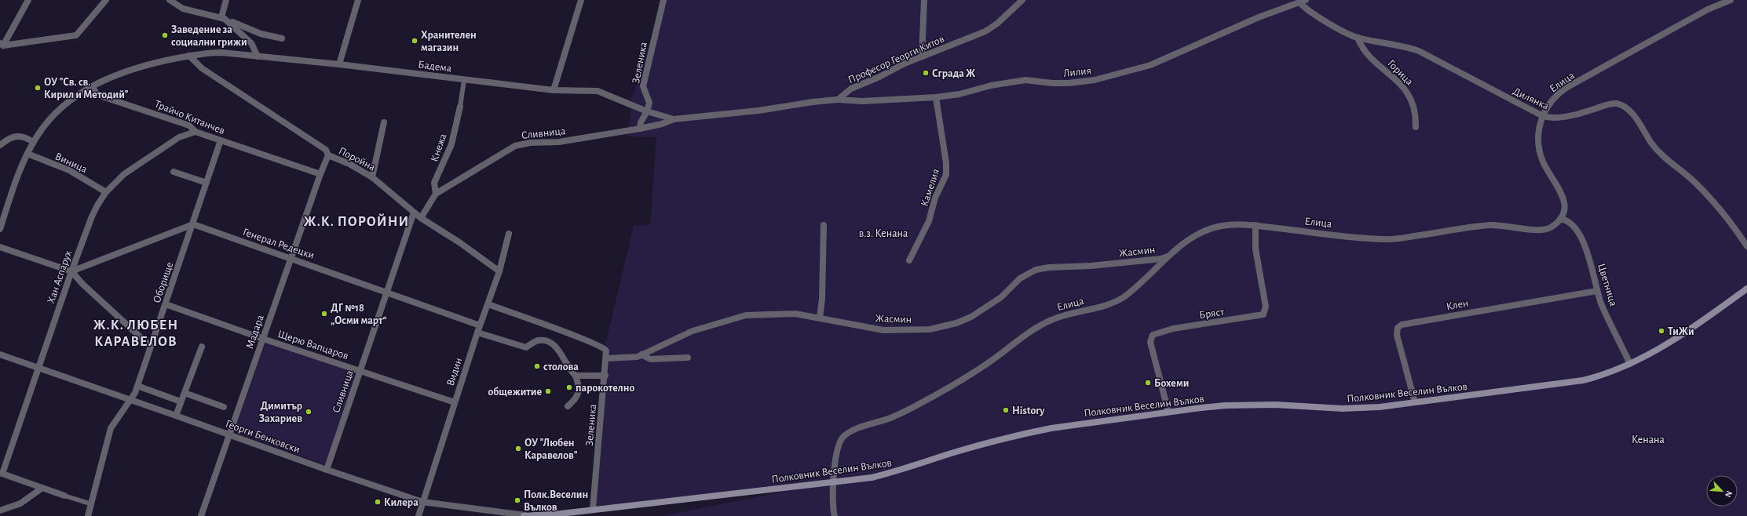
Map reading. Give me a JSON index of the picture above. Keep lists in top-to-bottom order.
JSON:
{
  "streets": {
    "main road": ["Полковник Веселин Вълков"],
    "street": [
      "Професор Георги Китов",
      "Зеленика",
      "Бадема",
      "Лилия",
      "Горица",
      "Елица",
      "Дилянка",
      "Трайчо Китанчев",
      "Сливница",
      "Кнежа",
      "Поройна",
      "Виница",
      "Камелия",
      "Генерал Редецки",
      "Жасмин",
      "Хан Аспарух",
      "Оборище",
      "Цветница",
      "Клен",
      "Бряст",
      "Мадара",
      "Щерю Вапцаров",
      "Видин",
      "Георги Бенковски"
    ]
  },
  "crossings": [
    ["Професор Георги Китов", "Лилия"],
    ["Зеленика", "Бадема"],
    ["Зеленика", "Сливница"],
    ["Зеленика", "Жасмин"],
    ["Зеленика", "Полковник Веселин Вълков"],
    ["Бадема", "Трайчо Китанчев"],
    ["Бадема", "Сливница"],
    ["Бадема", "Поройна"],
    ["Бадема", "Виница"],
    ["Лилия", "Дилянка"],
    ["Лилия", "Камелия"],
    ["Горица", "Дилянка"],
    ["Елица", "Дилянка"],
    ["Елица", "Жасмин"],
    ["Елица", "Цветница"],
    ["Елица", "Бряст"],
    ["Елица", "Полковник Веселин Вълков"],
    ["Трайчо Китанчев", "Хан Аспарух"],
    ["Трайчо Китанчев", "Оборище"],
    ["Трайчо Китанчев", "Мадара"],
    ["Сливница", "Кнежа"],
    ["Сливница", "Поройна"],
    ["Сливница", "Генерал Редецки"],
    ["Сливница", "Щерю Вапцаров"],
    ["Сливница", "Георги Бенковски"],
    ["Поройна", "Мадара"],
    ["Поройна", "Видин"],
    ["Виница", "Хан Аспарух"],
    ["Генерал Редецки", "Оборище"],
    ["Генерал Редецки", "Мадара"],
    ["Генерал Редецки", "Видин"],
    ["Хан Аспарух", "Георги Бенковски"],
    ["Оборище", "Щерю Вапцаров"],
    ["Оборище", "Георги Бенковски"],
    ["Цветница", "Клен"],
    ["Цветница", "Полковник Веселин Вълков"],
    ["Клен", "Полковник Веселин Вълков"],
    ["Бряст", "Полковник Веселин Вълков"],
    ["Мадара", "Щерю Вапцаров"],
    ["Мадара", "Георги Бенковски"],
    ["Щерю Вапцаров", "Видин"],
    ["Видин", "Георги Бенковски"],
    ["Полковник Веселин Вълков", "Георги Бенковски"]
  ],
  "districts": ["Ж.К. ПОРОЙНИ", "Ж.К. ЛЮБЕН КАРАВЕЛОВ"],
  "parks": ["в.з. Кенана", "Кенана"],
  "places": [
    "Заведение за социални грижи",
    "Хранителен магазин",
    "Сграда Ж",
    "ОУ \"Св. св. Кирил и Методий\"",
    "ДГ №18 „Осми март“",
    "ТиЖи",
    "столова",
    "Бохеми",
    "парокотелно",
    "общежитие",
    "History",
    "Димитър Захариев",
    "ОУ \"Любен Каравелов\"",
    "Полк.Веселин Вълков",
    "Килера"
  ],
  "north": "bottom right"
}
